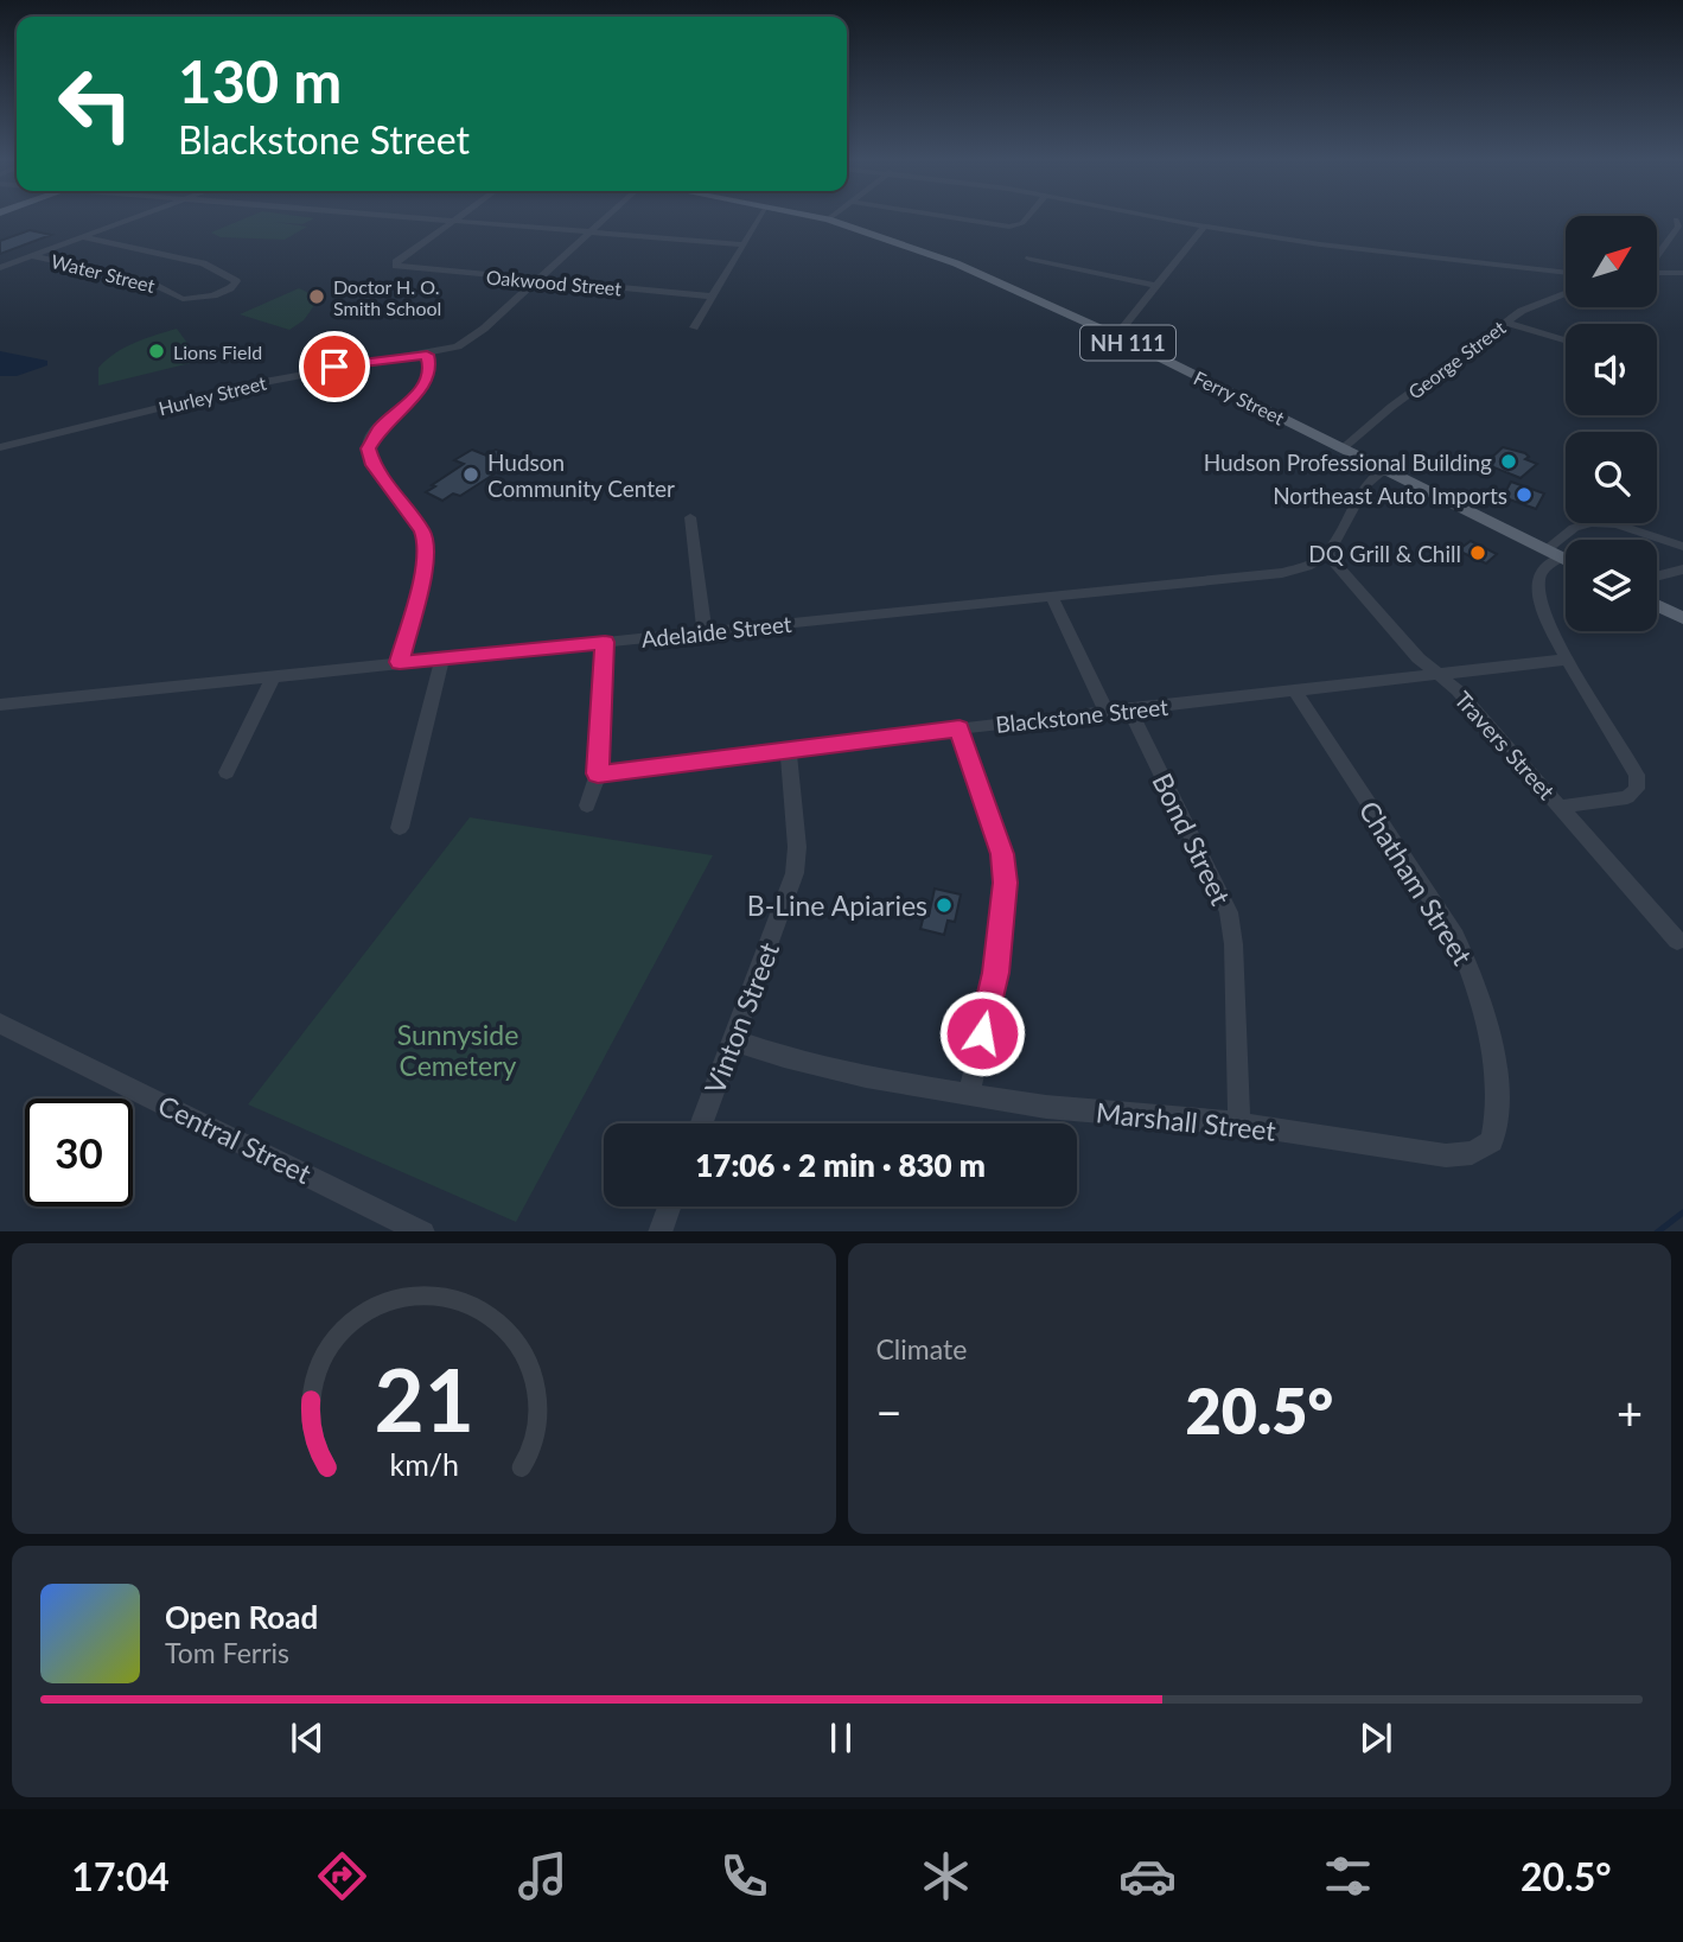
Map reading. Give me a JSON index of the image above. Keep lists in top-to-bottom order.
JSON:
{
  "streets": {
    "main road": ["NH 111", "Ferry Street"],
    "street": [
      "Water Street",
      "Oakwood Street",
      "George Street",
      "Hurley Street",
      "Adelaide Street",
      "Blackstone Street",
      "Travers Street",
      "Bond Street",
      "Chatham Street",
      "Vinton Street",
      "Marshall Street",
      "Central Street"
    ]
  },
  "crossings": [
    ["Oakwood Street", "Hurley Street"],
    ["George Street", "Ferry Street"],
    ["Adelaide Street", "Travers Street"],
    ["Blackstone Street", "Travers Street"],
    ["Blackstone Street", "Bond Street"],
    ["Blackstone Street", "Chatham Street"],
    ["Blackstone Street", "Vinton Street"],
    ["Bond Street", "Marshall Street"],
    ["Chatham Street", "Marshall Street"],
    ["Vinton Street", "Marshall Street"]
  ],
  "parks": ["Sunnyside Cemetery"],
  "places": [
    "Doctor H. O. Smith School",
    "Lions Field",
    "Hudson Professional Building",
    "Hudson Community Center",
    "Northeast Auto Imports",
    "DQ Grill & Chill",
    "B-Line Apiaries"
  ],
  "north": "top right",
  "page": {
    "turn": ["130 m", "Blackstone Street"],
    "limit": "30",
    "trip": "17:06 · 2 min · 830 m",
    "tile": "Climate",
    "heat": ["−", "20.5°", "+"],
    "song": ["Open Road", "Tom Ferris"],
    "tabs": ["17:04", "20.5°"],
    "gauge": ["21", "km/h"]
  }
}
